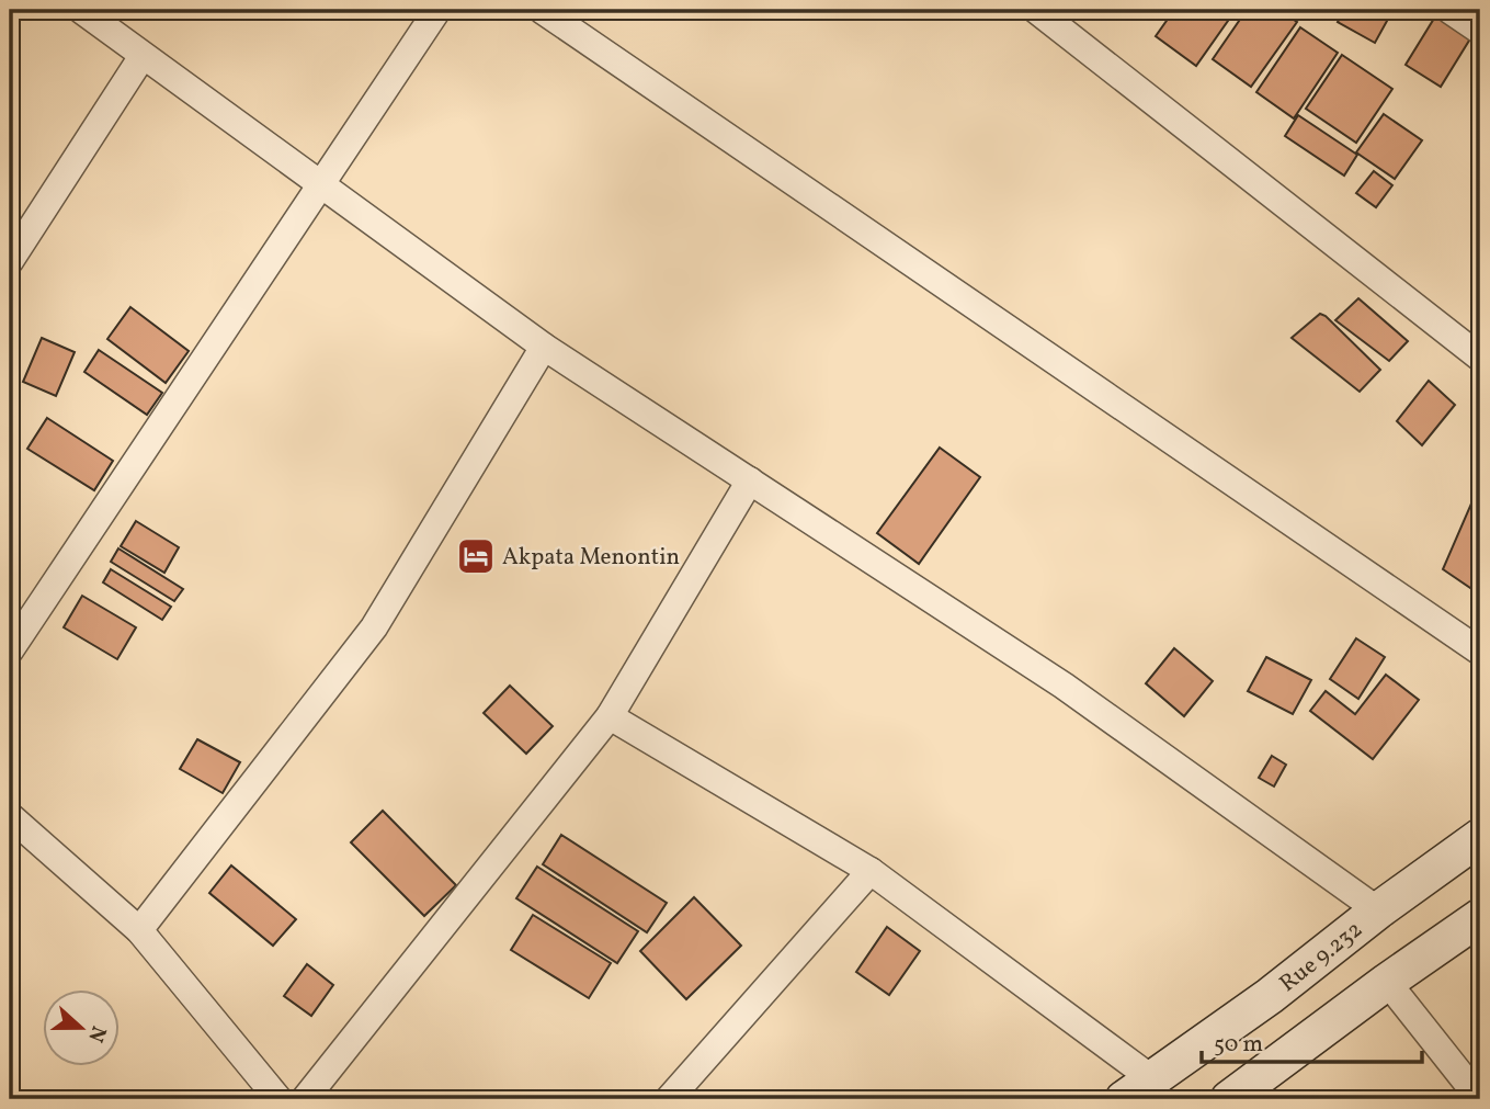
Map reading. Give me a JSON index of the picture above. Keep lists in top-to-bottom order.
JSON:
{
  "streets": {
    "street": ["Rue 9.232"]
  },
  "places": {
    "hotel": ["Akpata Menontin"]
  },
  "scale_bar": "50 m",
  "north": "right"
}
